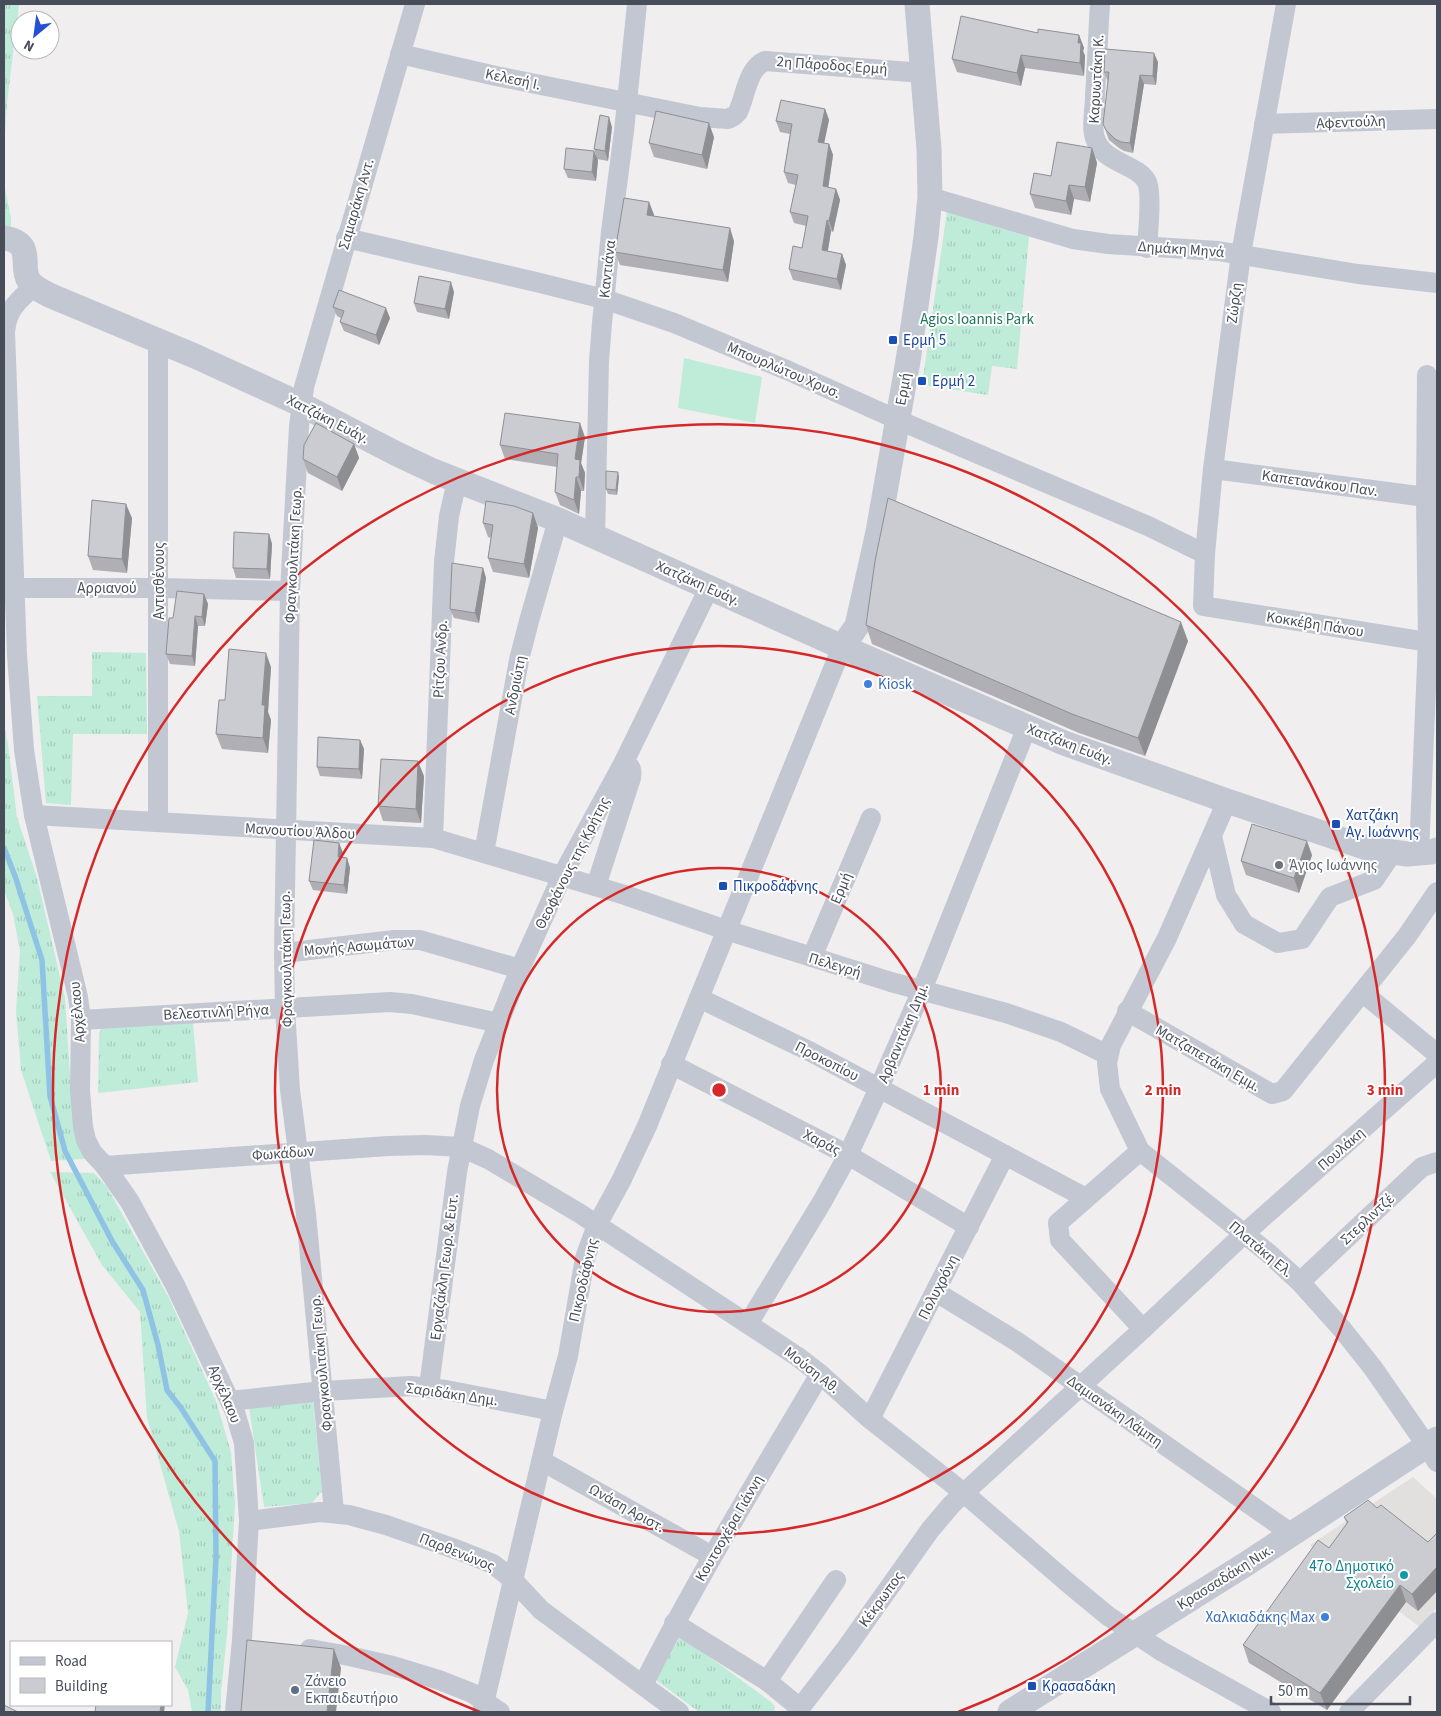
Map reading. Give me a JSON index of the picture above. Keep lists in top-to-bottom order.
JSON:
{
  "streets": {
    "street": [
      "2η Πάροδος Ερμή",
      "Κελεσή Ι.",
      "Καρυωτάκη Κ.",
      "Αφεντούλη",
      "Σαμαράκη Αντ.",
      "Δημάκη Μηνά",
      "Καντιάνα",
      "Ζώρζη",
      "Μπουρλώτου Χρυσ.",
      "Ερμή",
      "Χατζάκη Ευάγ.",
      "Καπετανάκου Παν.",
      "Φραγκουλιτάκη Γεωρ.",
      "Αντισθένους",
      "Αρριανού",
      "Κοκκέβη Πάνου",
      "Ρίτζου Ανδρ.",
      "Ανδριώτη",
      "Μανουτίου Άλδου",
      "Θεοφάνους της Κρήτης",
      "Μονής Ασωμάτων",
      "Πελεγρή",
      "Αρχέλαου",
      "Βελεστινλή Ρήγα",
      "Αρβανιτάκη Δημ.",
      "Ματζαπετάκη Εμμ.",
      "Προκοπίου",
      "Χαράς",
      "Πουλάκη",
      "Φωκάδων",
      "Στερλιντζέ",
      "Πλατάκη Ελ.",
      "Εργαζάκλη Γεωρ. & Ευτ.",
      "Πικροδάφνης",
      "Πολυχρόνη",
      "Μούση Αθ.",
      "Σαριδάκη Δημ.",
      "Δαμιανάκη Λάμπη",
      "Ωνάση Αριστ.",
      "Κουτσοχέρα Γιάννη",
      "Παρθενώνος",
      "Κρασσαδάκη Νικ.",
      "Κέκρωπος"
    ]
  },
  "crossings": [
    ["2η Πάροδος Ερμή", "Κελεσή Ι."],
    ["2η Πάροδος Ερμή", "Καντιάνα"],
    ["2η Πάροδος Ερμή", "Ερμή"],
    ["Κελεσή Ι.", "Σαμαράκη Αντ."],
    ["Κελεσή Ι.", "Καντιάνα"],
    ["Καρυωτάκη Κ.", "Δημάκη Μηνά"],
    ["Αφεντούλη", "Ζώρζη"],
    ["Σαμαράκη Αντ.", "Μπουρλώτου Χρυσ."],
    ["Σαμαράκη Αντ.", "Χατζάκη Ευάγ."],
    ["Σαμαράκη Αντ.", "Φραγκουλιτάκη Γεωρ."],
    ["Δημάκη Μηνά", "Ζώρζη"],
    ["Δημάκη Μηνά", "Ερμή"],
    ["Καντιάνα", "Μπουρλώτου Χρυσ."],
    ["Καντιάνα", "Χατζάκη Ευάγ."],
    ["Ζώρζη", "Μπουρλώτου Χρυσ."],
    ["Ζώρζη", "Καπετανάκου Παν."],
    ["Ζώρζη", "Κοκκέβη Πάνου"],
    ["Μπουρλώτου Χρυσ.", "Ερμή"],
    ["Ερμή", "Χατζάκη Ευάγ."],
    ["Ερμή", "Πελεγρή"],
    ["Ερμή", "Πικροδάφνης"],
    ["Χατζάκη Ευάγ.", "Φραγκουλιτάκη Γεωρ."],
    ["Χατζάκη Ευάγ.", "Αντισθένους"],
    ["Χατζάκη Ευάγ.", "Ρίτζου Ανδρ."],
    ["Χατζάκη Ευάγ.", "Ανδριώτη"],
    ["Χατζάκη Ευάγ.", "Θεοφάνους της Κρήτης"],
    ["Χατζάκη Ευάγ.", "Αρχέλαου"],
    ["Χατζάκη Ευάγ.", "Αρβανιτάκη Δημ."],
    ["Χατζάκη Ευάγ.", "Πικροδάφνης"],
    ["Φραγκουλιτάκη Γεωρ.", "Αρριανού"],
    ["Φραγκουλιτάκη Γεωρ.", "Μανουτίου Άλδου"],
    ["Φραγκουλιτάκη Γεωρ.", "Μονής Ασωμάτων"],
    ["Φραγκουλιτάκη Γεωρ.", "Βελεστινλή Ρήγα"],
    ["Φραγκουλιτάκη Γεωρ.", "Φωκάδων"],
    ["Φραγκουλιτάκη Γεωρ.", "Σαριδάκη Δημ."],
    ["Φραγκουλιτάκη Γεωρ.", "Παρθενώνος"],
    ["Αντισθένους", "Αρριανού"],
    ["Αντισθένους", "Μανουτίου Άλδου"],
    ["Αρριανού", "Αρχέλαου"],
    ["Ρίτζου Ανδρ.", "Μανουτίου Άλδου"],
    ["Ανδριώτη", "Μανουτίου Άλδου"],
    ["Μανουτίου Άλδου", "Θεοφάνους της Κρήτης"],
    ["Μανουτίου Άλδου", "Πελεγρή"],
    ["Μανουτίου Άλδου", "Αρχέλαου"],
    ["Θεοφάνους της Κρήτης", "Μονής Ασωμάτων"],
    ["Θεοφάνους της Κρήτης", "Πελεγρή"],
    ["Θεοφάνους της Κρήτης", "Βελεστινλή Ρήγα"],
    ["Θεοφάνους της Κρήτης", "Φωκάδων"],
    ["Θεοφάνους της Κρήτης", "Εργαζάκλη Γεωρ. & Ευτ."],
    ["Θεοφάνους της Κρήτης", "Μούση Αθ."],
    ["Πελεγρή", "Αρβανιτάκη Δημ."],
    ["Πελεγρή", "Πλατάκη Ελ."],
    ["Πελεγρή", "Πικροδάφνης"],
    ["Αρχέλαου", "Βελεστινλή Ρήγα"],
    ["Αρχέλαου", "Φωκάδων"],
    ["Αρχέλαου", "Σαριδάκη Δημ."],
    ["Αρχέλαου", "Παρθενώνος"],
    ["Αρβανιτάκη Δημ.", "Προκοπίου"],
    ["Αρβανιτάκη Δημ.", "Χαράς"],
    ["Αρβανιτάκη Δημ.", "Μούση Αθ."],
    ["Προκοπίου", "Πικροδάφνης"],
    ["Προκοπίου", "Πολυχρόνη"],
    ["Χαράς", "Πικροδάφνης"],
    ["Χαράς", "Πολυχρόνη"],
    ["Πουλάκη", "Πλατάκη Ελ."],
    ["Πουλάκη", "Δαμιανάκη Λάμπη"],
    ["Πουλάκη", "Κέκρωπος"],
    ["Φωκάδων", "Εργαζάκλη Γεωρ. & Ευτ."],
    ["Φωκάδων", "Μούση Αθ."],
    ["Στερλιντζέ", "Πλατάκη Ελ."],
    ["Πλατάκη Ελ.", "Κρασσαδάκη Νικ."],
    ["Εργαζάκλη Γεωρ. & Ευτ.", "Μούση Αθ."],
    ["Εργαζάκλη Γεωρ. & Ευτ.", "Σαριδάκη Δημ."],
    ["Πικροδάφνης", "Μούση Αθ."],
    ["Πικροδάφνης", "Σαριδάκη Δημ."],
    ["Πικροδάφνης", "Ωνάση Αριστ."],
    ["Πικροδάφνης", "Παρθενώνος"],
    ["Πολυχρόνη", "Μούση Αθ."],
    ["Πολυχρόνη", "Δαμιανάκη Λάμπη"],
    ["Μούση Αθ.", "Κουτσοχέρα Γιάννη"],
    ["Μούση Αθ.", "Κρασσαδάκη Νικ."],
    ["Μούση Αθ.", "Κέκρωπος"],
    ["Δαμιανάκη Λάμπη", "Κρασσαδάκη Νικ."],
    ["Δαμιανάκη Λάμπη", "Κέκρωπος"],
    ["Ωνάση Αριστ.", "Κουτσοχέρα Γιάννη"],
    ["Κουτσοχέρα Γιάννη", "Παρθενώνος"],
    ["Κουτσοχέρα Γιάννη", "Κέκρωπος"]
  ],
  "parks": ["Agios Ioannis Park"],
  "places": {
    "transit": [
      "Ερμή 5",
      "Ερμή 2",
      "Χατζάκη Αγ. Ιωάννης",
      "Πικροδάφνης",
      "Κρασαδάκη"
    ],
    "other": [
      "Kiosk",
      "Άγιος Ιωάννης",
      "47ο Δημοτικό Σχολείο",
      "Χαλκιαδάκης Max",
      "Ζάνειο Εκπαιδευτήριο"
    ]
  },
  "legend": ["Road", "Building"],
  "scale_bar": "50 m",
  "north": "bottom left",
  "rings": ["1 min", "2 min", "3 min"]
}
